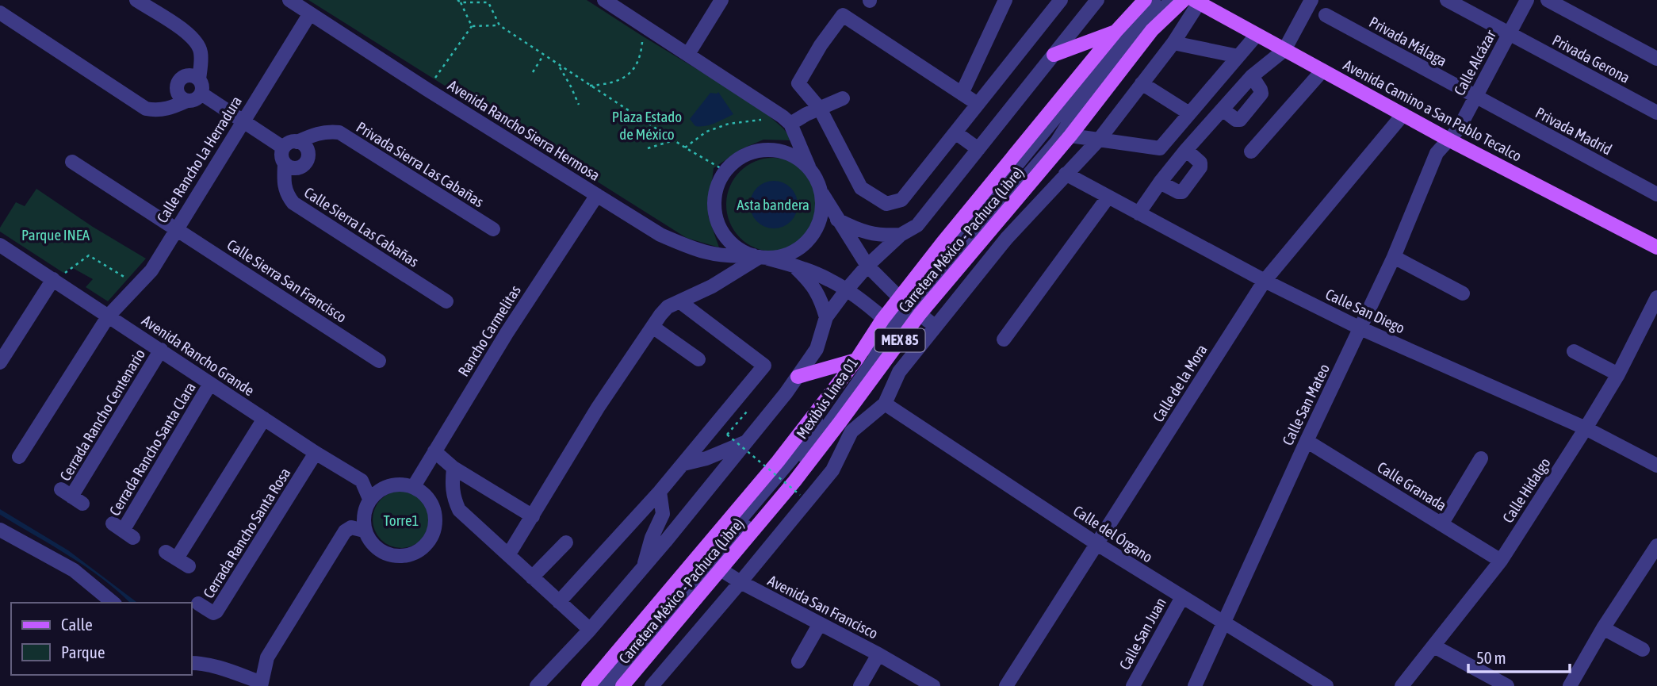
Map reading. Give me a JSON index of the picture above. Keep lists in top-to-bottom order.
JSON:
{
  "streets": {
    "main road": ["Avenida Camino a San Pablo Tecalco", "Carretera México - Pachuca (Libre)", "MEX 85"],
    "street": [
      "Privada Málaga",
      "Privada Gerona",
      "Calle Alcázar",
      "Avenida Rancho Sierra Hermosa",
      "Privada Madrid",
      "Calle Rancho La Herradura",
      "Privada Sierra Las Cabañas",
      "Calle Sierra Las Cabañas",
      "Calle Sierra San Francisco",
      "Calle San Diego",
      "Rancho Carmelitas",
      "Avenida Rancho Grande",
      "Calle de la Mora",
      "Mexibús Línea 01",
      "Calle San Mateo",
      "Cerrada Rancho Centenario",
      "Cerrada Rancho Santa Clara",
      "Calle Granada",
      "Calle Hidalgo",
      "Cerrada Rancho Santa Rosa",
      "Calle del Órgano",
      "Avenida San Francisco",
      "Calle San Juan"
    ]
  },
  "crossings": [
    ["Privada Málaga", "Calle Alcázar"],
    ["Privada Málaga", "Privada Madrid"],
    ["Privada Gerona", "Calle Alcázar"],
    ["Calle Alcázar", "Avenida Camino a San Pablo Tecalco"],
    ["Calle Alcázar", "Privada Madrid"],
    ["Calle Alcázar", "Calle San Mateo"],
    ["Avenida Camino a San Pablo Tecalco", "Calle de la Mora"],
    ["Avenida Camino a San Pablo Tecalco", "Calle San Mateo"],
    ["Avenida Rancho Sierra Hermosa", "Calle Rancho La Herradura"],
    ["Avenida Rancho Sierra Hermosa", "Carretera México - Pachuca (Libre)"],
    ["Avenida Rancho Sierra Hermosa", "Rancho Carmelitas"],
    ["Avenida Rancho Sierra Hermosa", "Mexibús Línea 01"],
    ["Calle Rancho La Herradura", "Calle Sierra San Francisco"],
    ["Calle Rancho La Herradura", "Avenida Rancho Grande"],
    ["Privada Sierra Las Cabañas", "Calle Sierra Las Cabañas"],
    ["Carretera México - Pachuca (Libre)", "Mexibús Línea 01"],
    ["Carretera México - Pachuca (Libre)", "Avenida San Francisco"],
    ["Calle San Diego", "Calle de la Mora"],
    ["Calle San Diego", "Calle San Mateo"],
    ["Calle San Diego", "Calle Hidalgo"],
    ["Rancho Carmelitas", "Avenida Rancho Grande"],
    ["Avenida Rancho Grande", "Cerrada Rancho Centenario"],
    ["Avenida Rancho Grande", "Cerrada Rancho Santa Clara"],
    ["Avenida Rancho Grande", "Cerrada Rancho Santa Rosa"],
    ["Calle de la Mora", "Calle del Órgano"],
    ["Mexibús Línea 01", "Avenida San Francisco"],
    ["Calle San Mateo", "Calle Granada"],
    ["Calle San Mateo", "Calle del Órgano"],
    ["Calle Granada", "Calle Hidalgo"],
    ["Calle del Órgano", "Calle San Juan"]
  ],
  "parks": [
    "Plaza Estado de México",
    "Asta bandera",
    "Parque INEA",
    "Torre1"
  ],
  "legend": ["Calle", "Parque"],
  "scale_bar": "50 m"
}
